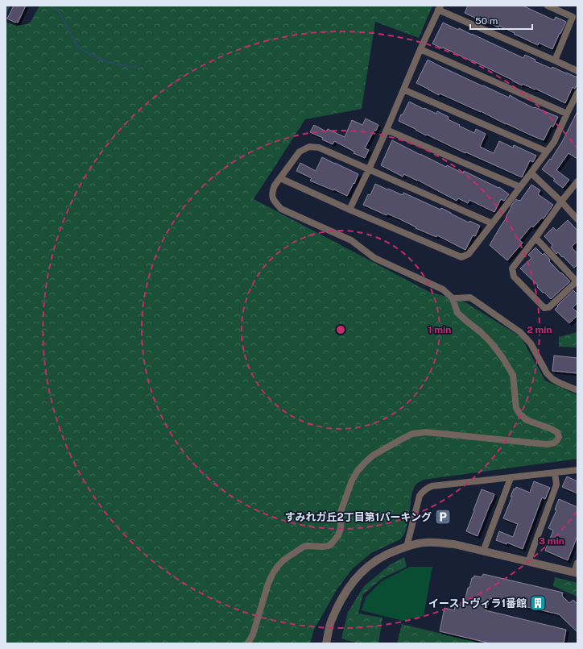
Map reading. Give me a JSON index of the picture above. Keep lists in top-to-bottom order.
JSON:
{
  "places": {
    "parking": ["すみれガ丘2丁目第1パーキング"],
    "building": ["イーストヴィラ1番館"]
  },
  "scale_bar": "50 m",
  "rings": ["1 min", "2 min", "3 min"]
}
